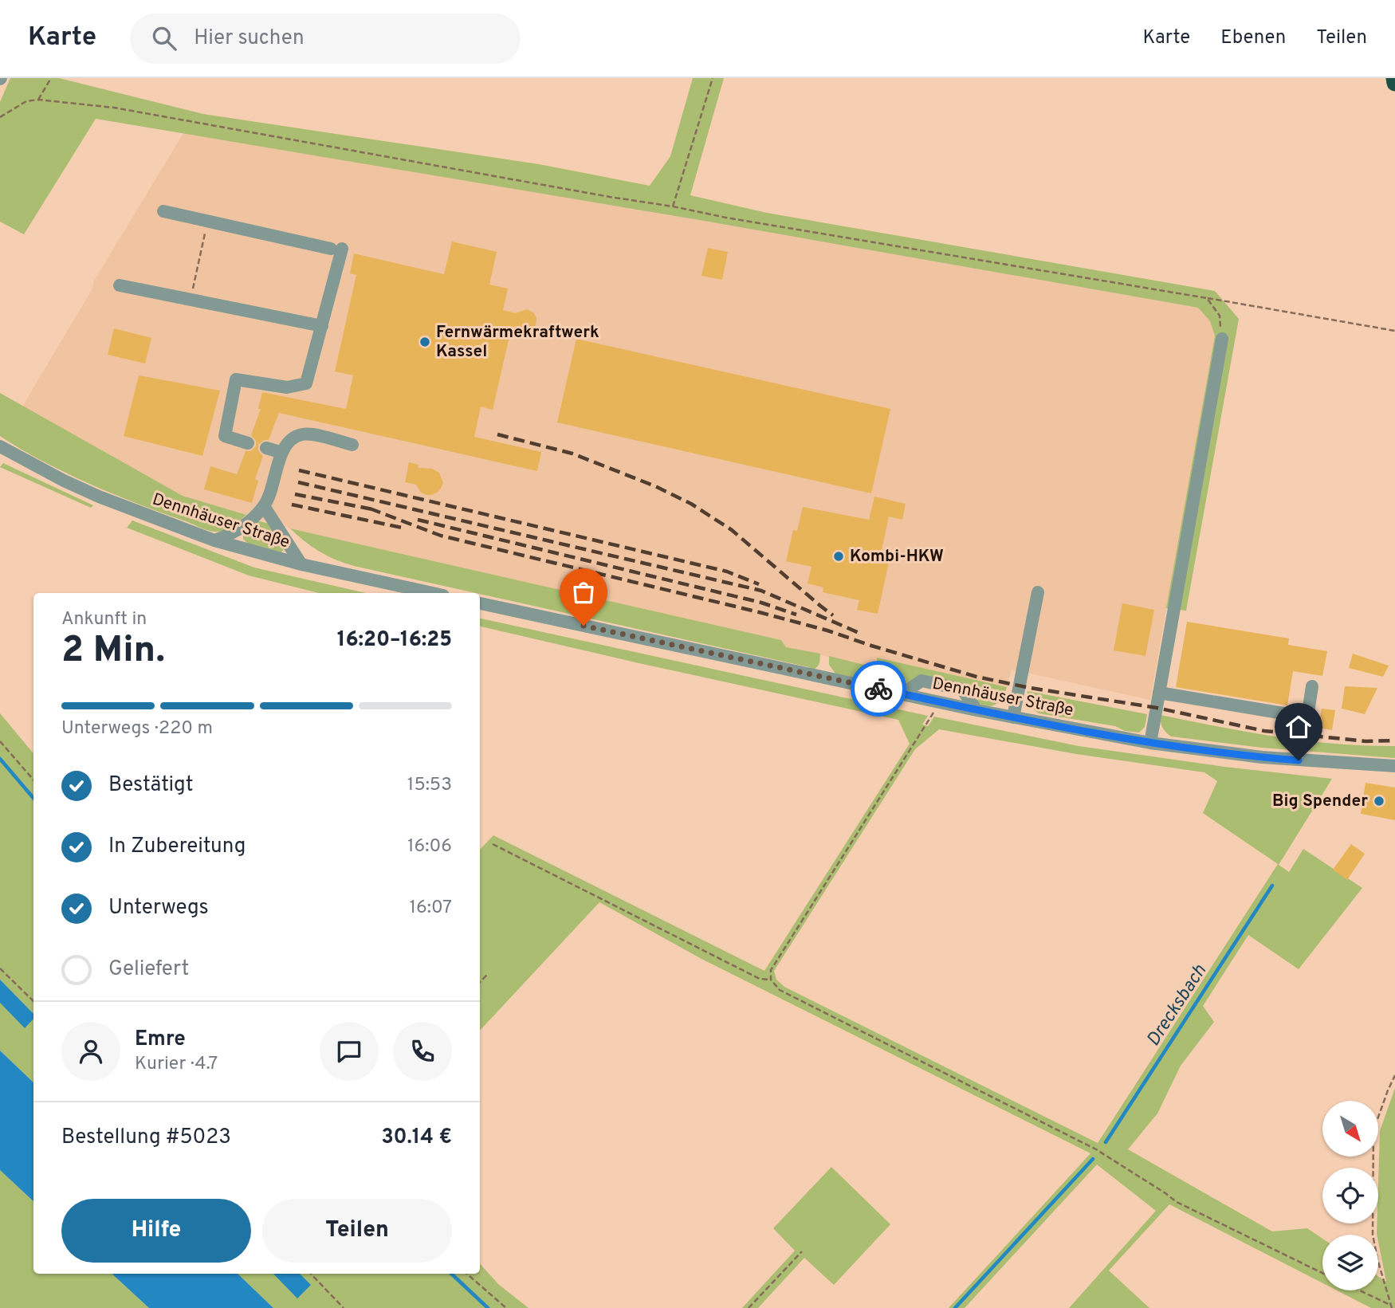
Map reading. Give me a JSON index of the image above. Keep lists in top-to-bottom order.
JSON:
{
  "streets": {
    "street": ["Dennhäuser Straße"]
  },
  "water": ["Drecksbach"],
  "places": ["Fernwärmekraftwerk Kassel", "Kombi-HKW", "Big Spender"],
  "north": "bottom right",
  "page": {
    "header": "Karte",
    "search": "Hier suchen",
    "nav": ["Karte", "Ebenen", "Teilen"],
    "heading": ["2 Min.", "Ankunft in", "16:20–16:25"],
    "panel": [
      "Emre",
      "Kurier · 4.7",
      "Bestellung #5023",
      "30.14 €"
    ],
    "bar": "Unterwegs · 220 m",
    "list": [
      ["Bestätigt", "15:53"],
      ["In Zubereitung", "16:06"],
      ["Unterwegs", "16:07"],
      "Geliefert"
    ],
    "buttons": ["Hilfe", "Teilen"]
  }
}
